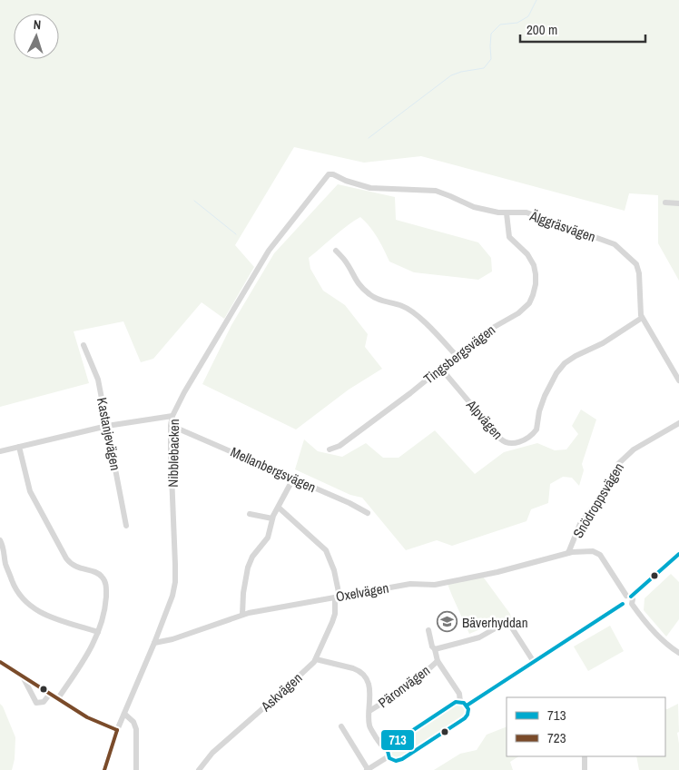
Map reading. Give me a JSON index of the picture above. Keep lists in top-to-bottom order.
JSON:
{
  "streets": {
    "street": [
      "Älggräsvägen",
      "Tingsbergsvägen",
      "Alpvägen",
      "Kastanjevägen",
      "Nibblebacken",
      "Mellanbergsvägen",
      "Snödroppsvägen",
      "Oxelvägen",
      "Päronvägen",
      "Askvägen"
    ]
  },
  "crossings": [
    ["Älggräsvägen", "Tingsbergsvägen"],
    ["Älggräsvägen", "Alpvägen"],
    ["Älggräsvägen", "Nibblebacken"],
    ["Tingsbergsvägen", "Alpvägen"],
    ["Nibblebacken", "Oxelvägen"],
    ["Snödroppsvägen", "Oxelvägen"],
    ["Oxelvägen", "Askvägen"]
  ],
  "places": {
    "school or university": ["Bäverhyddan"]
  },
  "lines": ["transit line 713", "transit line 723"],
  "legend": ["713", "723"],
  "scale_bar": "200 m",
  "north": "top"
}
